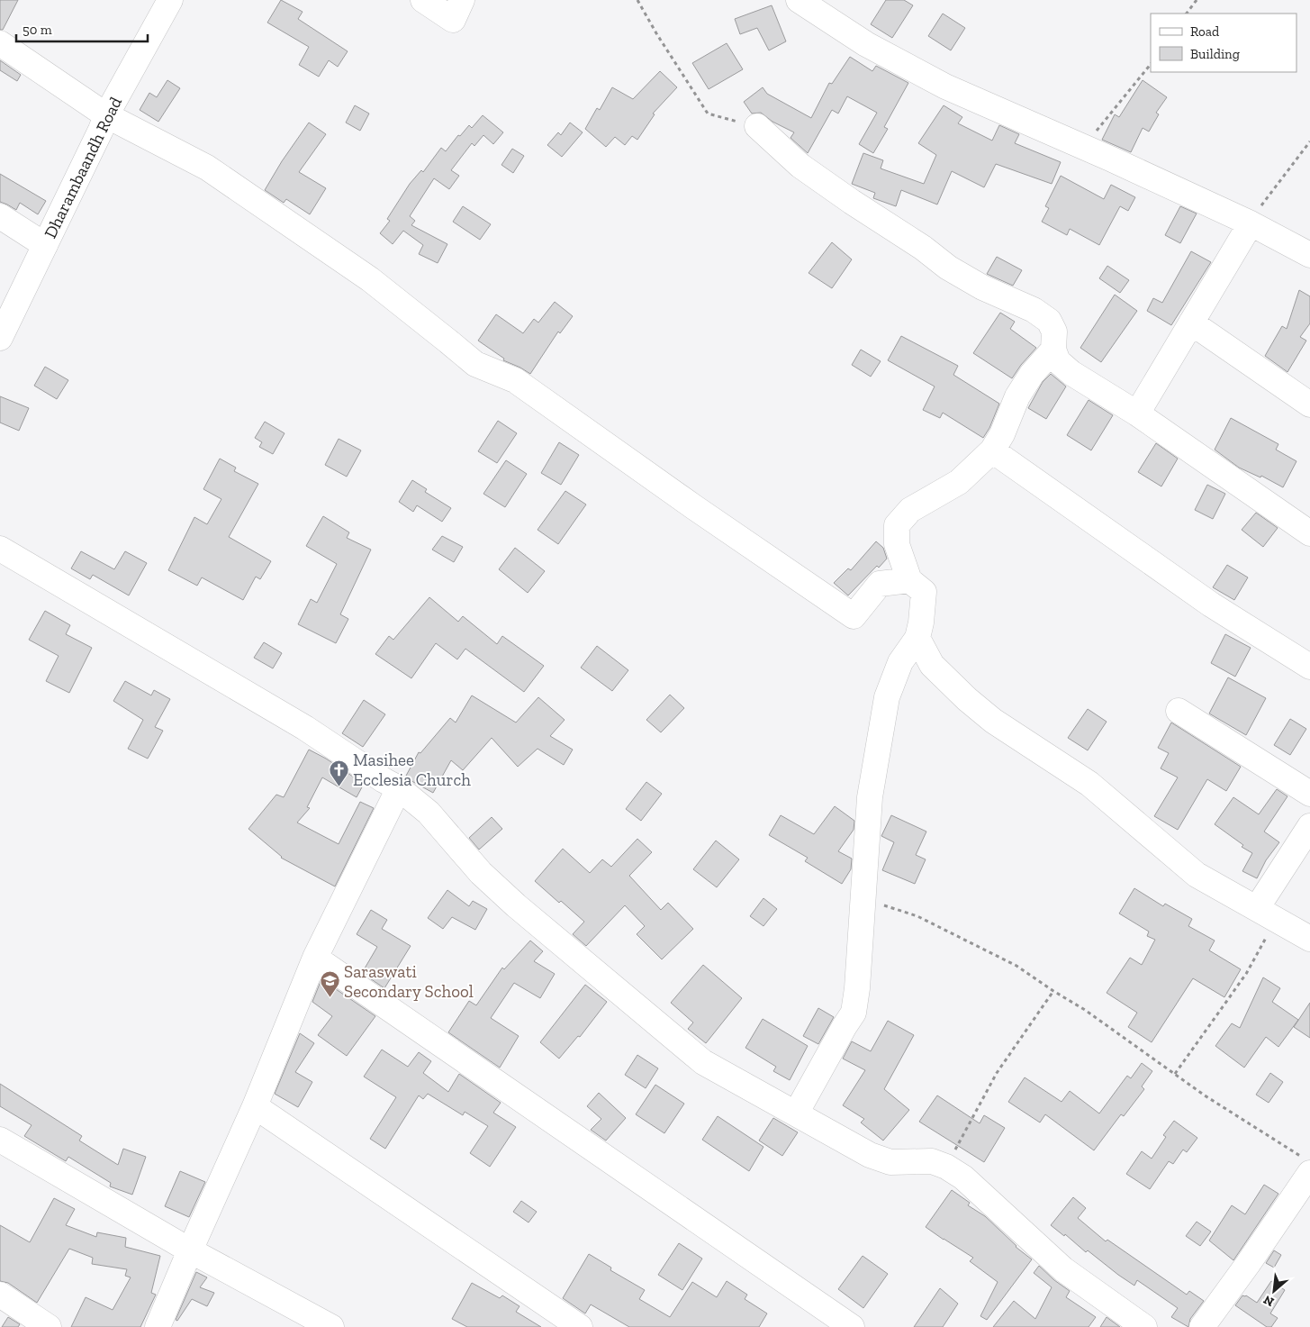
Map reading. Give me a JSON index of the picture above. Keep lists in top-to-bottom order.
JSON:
{
  "streets": {
    "street": ["Dharambaandh Road"]
  },
  "places": {
    "church": ["Masihee Ecclesia Church"],
    "school or university": ["Saraswati Secondary School"]
  },
  "legend": ["Road", "Building"],
  "scale_bar": "50 m",
  "north": "bottom left"
}
